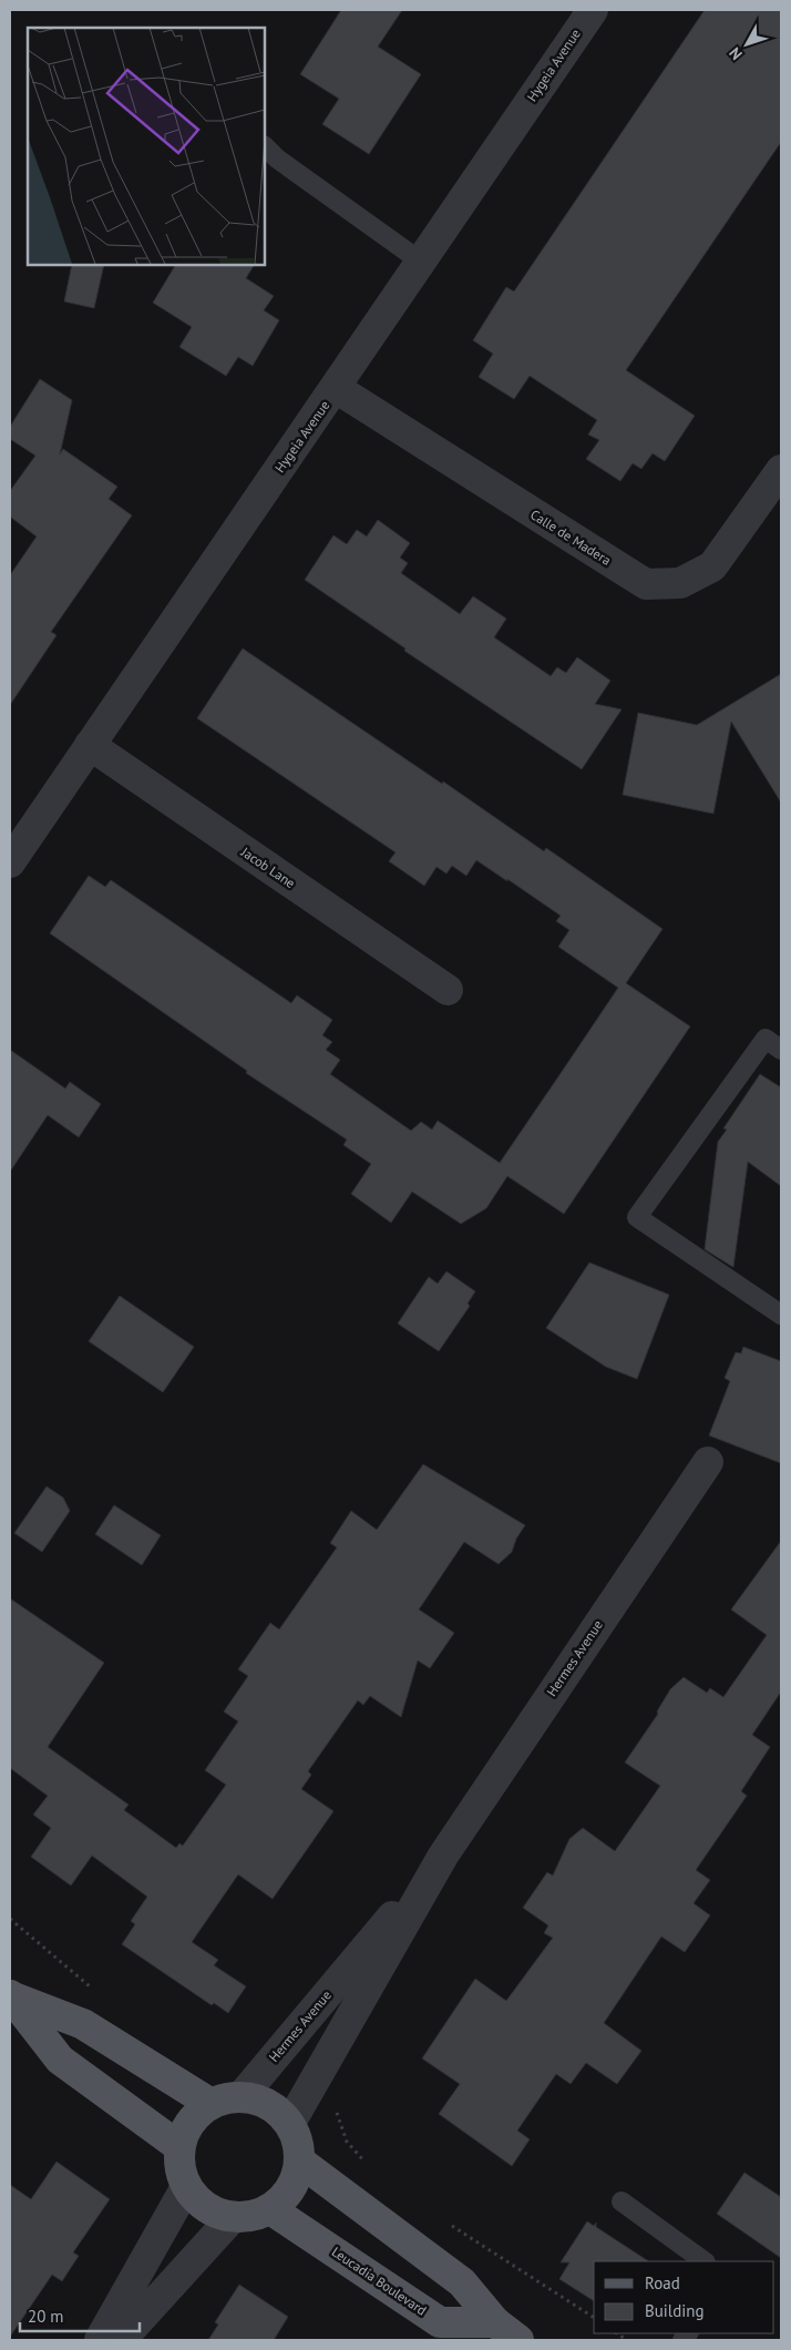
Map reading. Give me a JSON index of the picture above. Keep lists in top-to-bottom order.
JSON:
{
  "streets": {
    "main road": ["Leucadia Boulevard"],
    "street": [
      "Hygeia Avenue",
      "Calle de Madera",
      "Jacob Lane",
      "Hermes Avenue"
    ]
  },
  "crossings": [
    ["Hygeia Avenue", "Calle de Madera"],
    ["Hygeia Avenue", "Jacob Lane"],
    ["Hermes Avenue", "Leucadia Boulevard"]
  ],
  "legend": ["Road", "Building"],
  "scale_bar": "20 m",
  "north": "bottom left"
}
